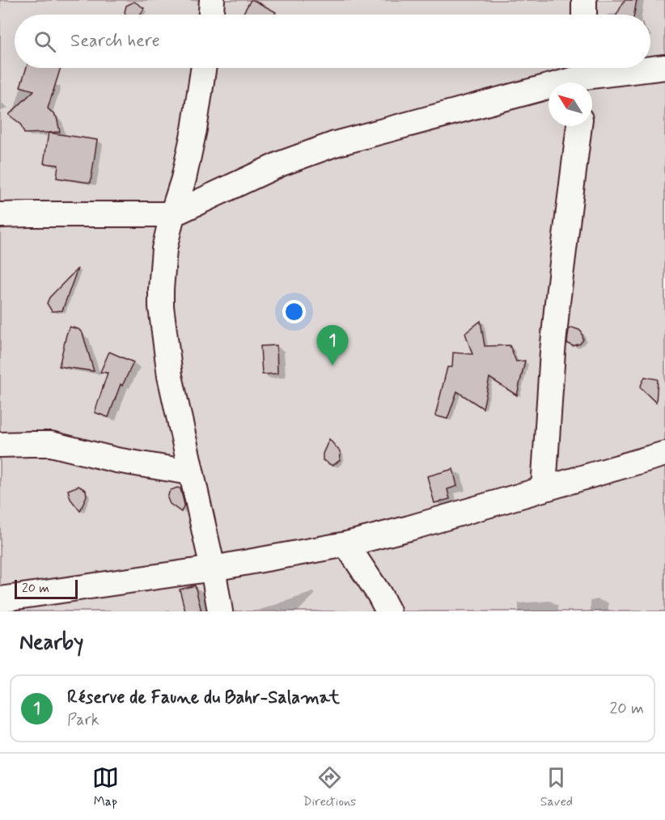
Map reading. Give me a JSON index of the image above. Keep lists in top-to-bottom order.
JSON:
{
  "scale_bar": "20 m",
  "north": "top left",
  "page": {
    "search": "Search here",
    "pins": "1",
    "scale": "20 m",
    "heading": "Nearby",
    "list": [
      {
        "mark": "1",
        "name": "Réserve de Faune du Bahr-Salamat",
        "note": "Park",
        "value": "20 m"
      }
    ],
    "nav": ["Map", "Directions", "Saved"]
  }
}
